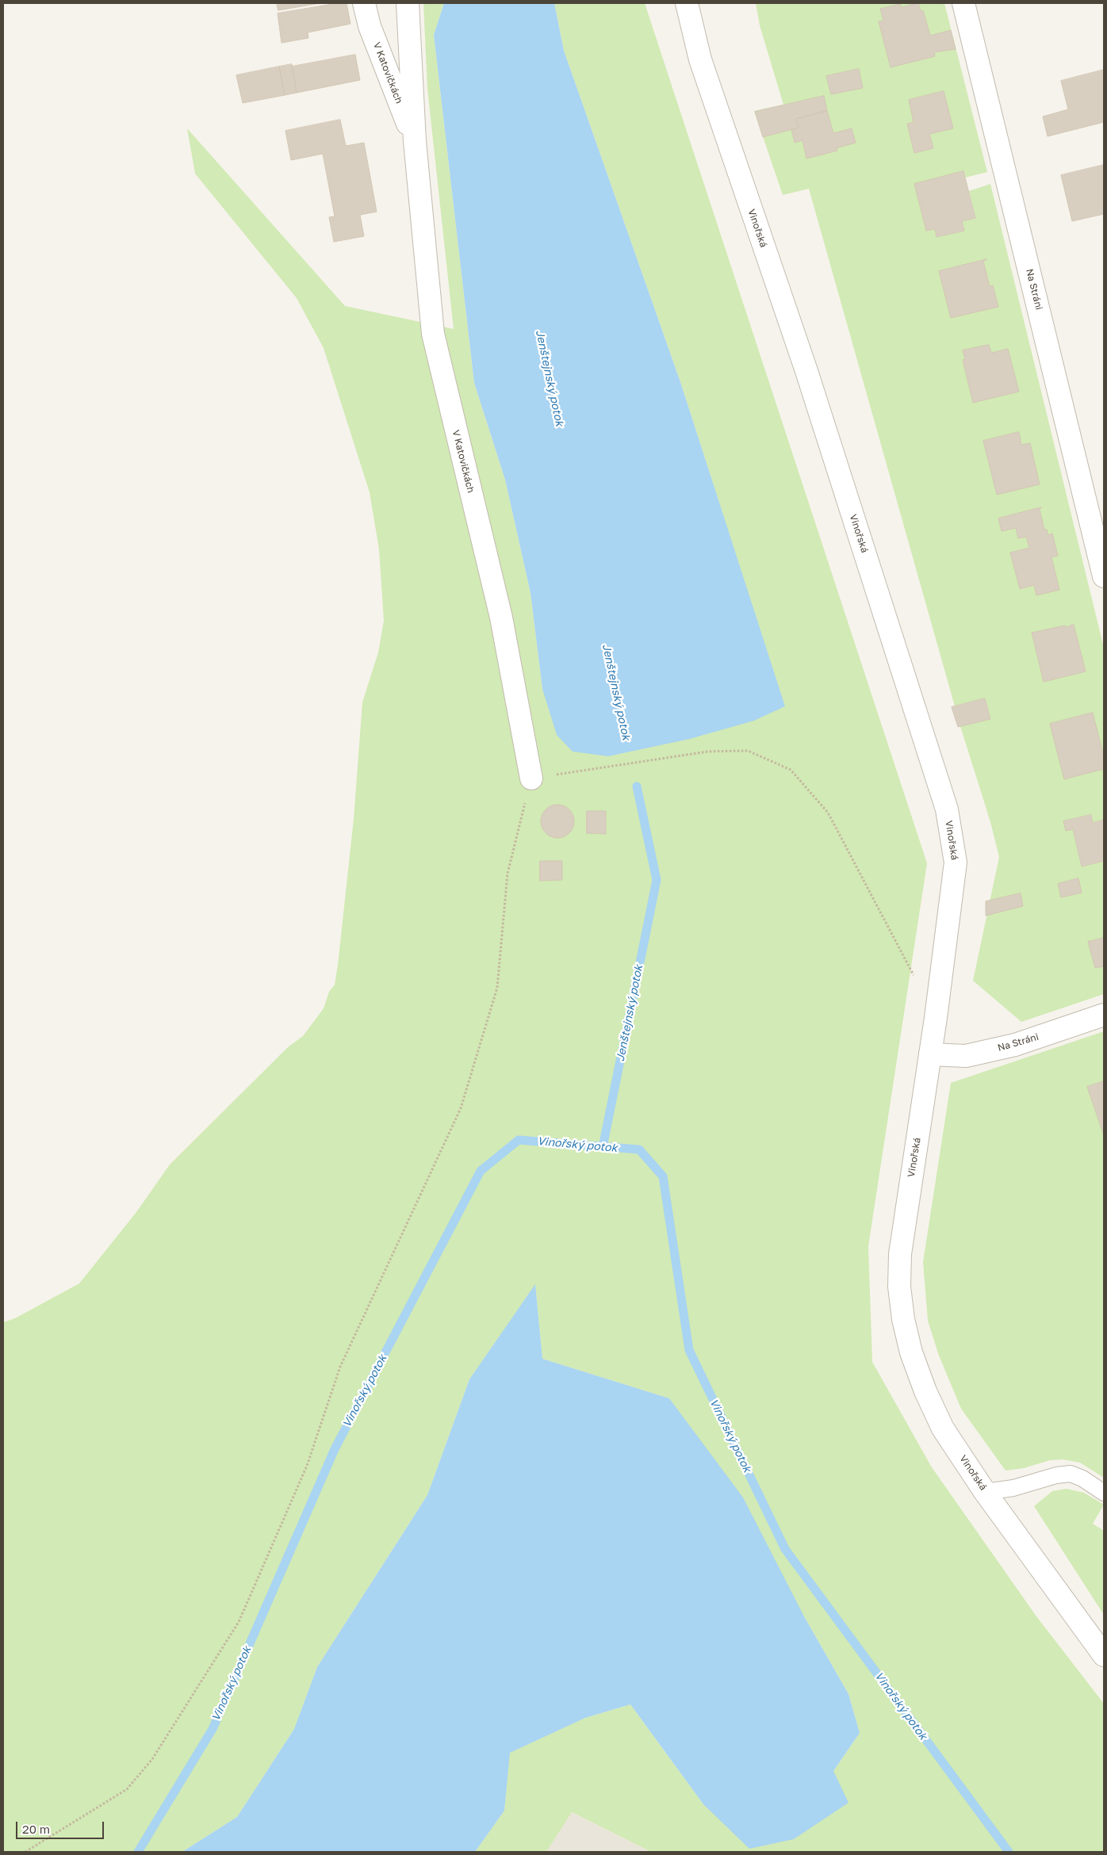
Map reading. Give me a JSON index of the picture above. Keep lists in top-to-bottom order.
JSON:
{
  "streets": {
    "street": ["V Katovičkách", "Vinořská", "Na Stráni"]
  },
  "crossings": [
    ["Vinořská", "Na Stráni"]
  ],
  "water": ["Jenštejnský potok", "Vinořský potok"],
  "scale_bar": "20 m"
}
